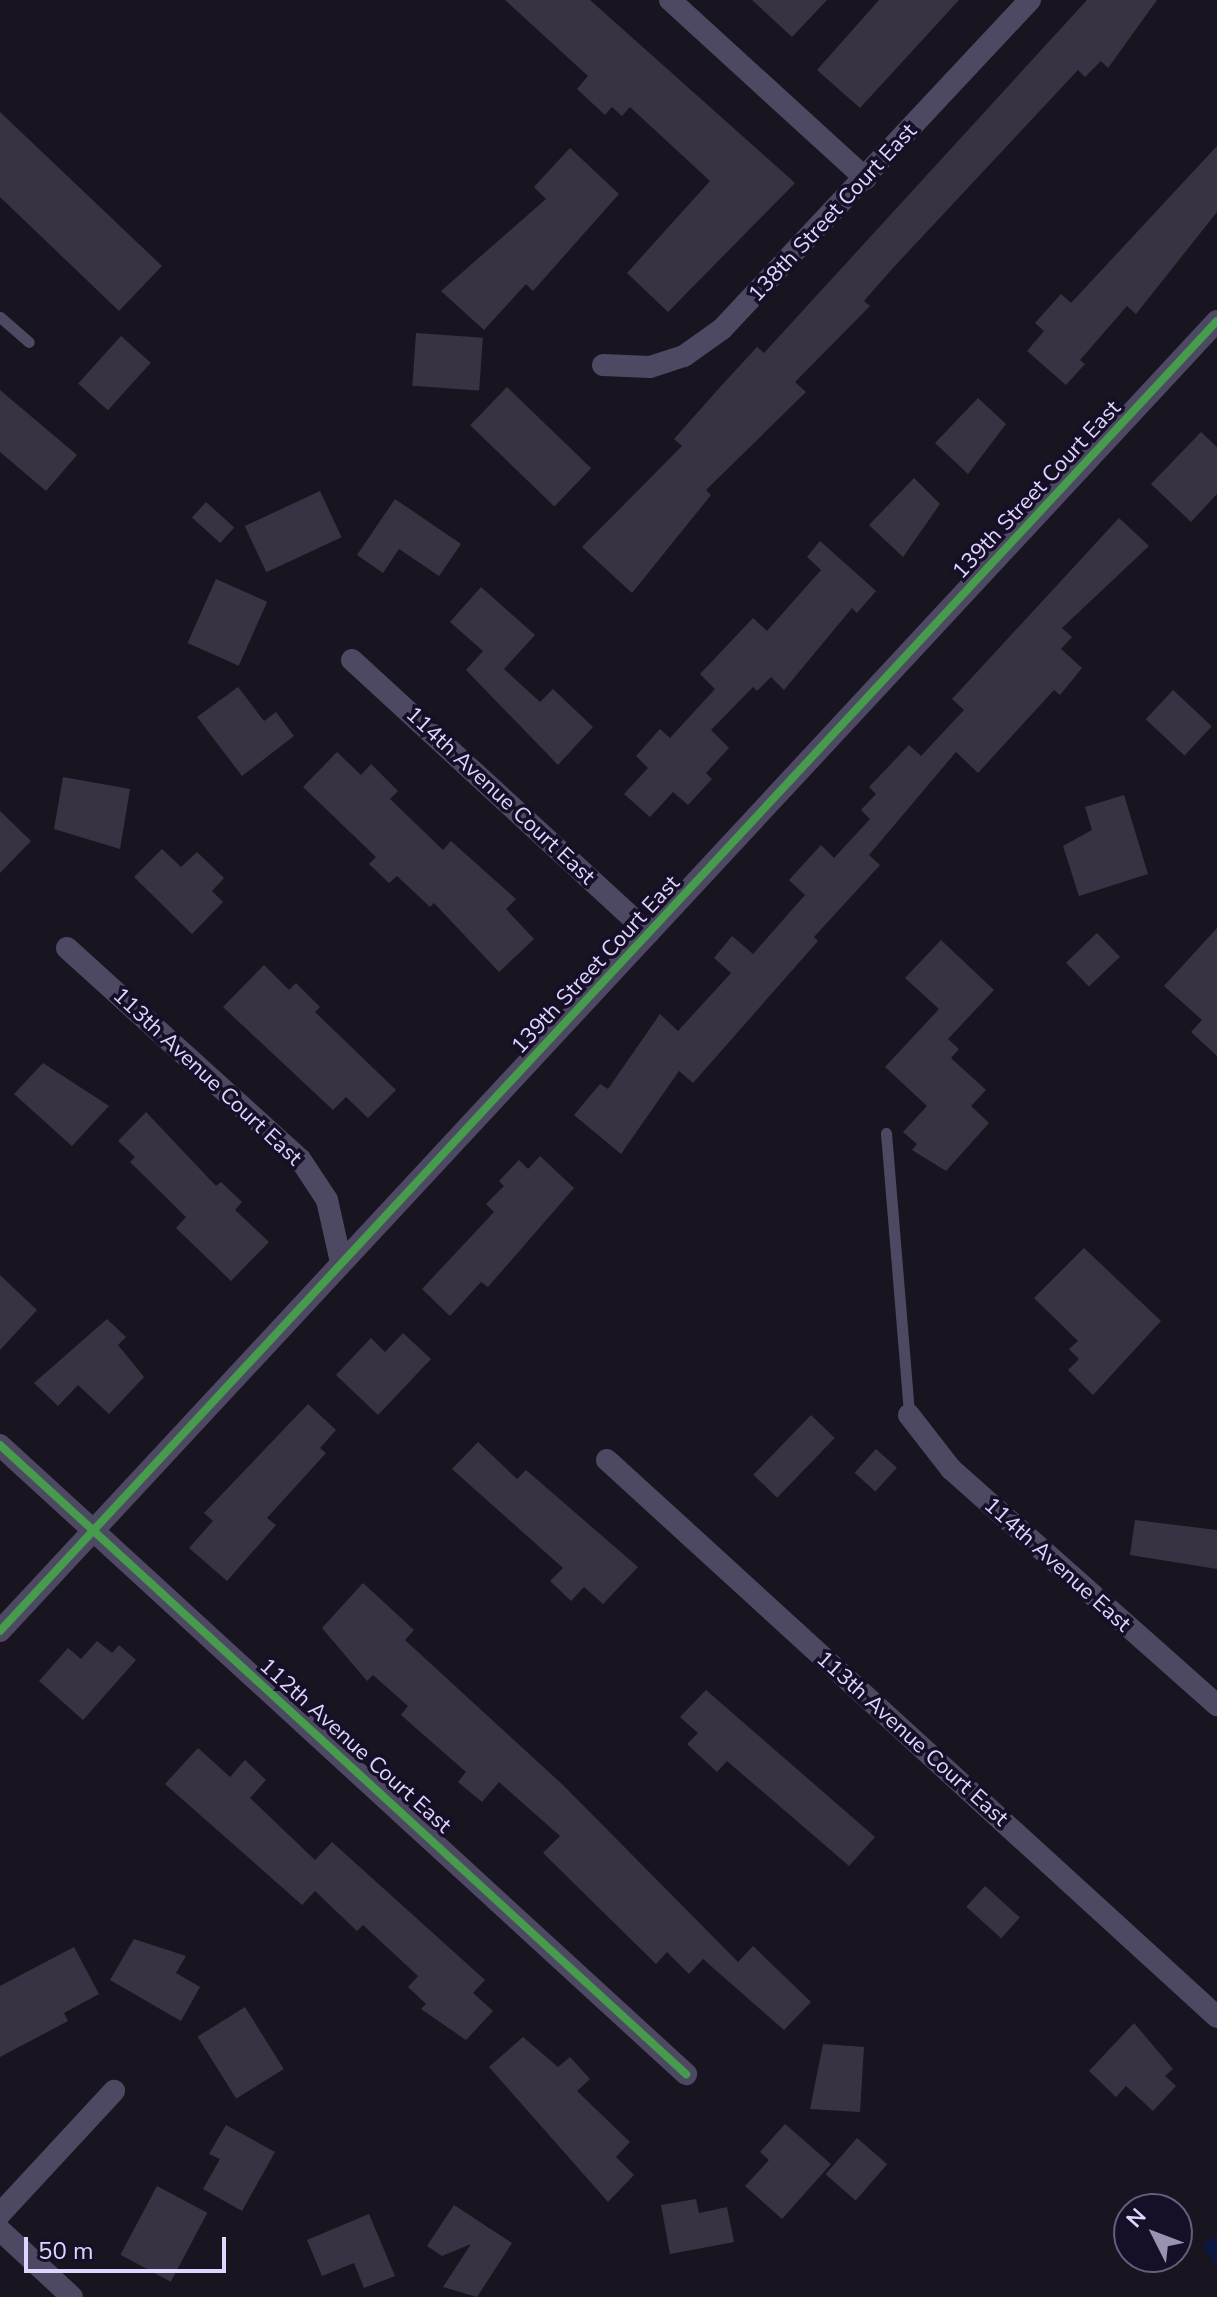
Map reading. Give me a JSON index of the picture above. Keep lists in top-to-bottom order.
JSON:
{
  "streets": {
    "street": [
      "138th Street Court East",
      "139th Street Court East",
      "114th Avenue Court East",
      "113th Avenue Court East",
      "114th Avenue East",
      "112th Avenue Court East"
    ]
  },
  "crossings": [
    ["139th Street Court East", "114th Avenue Court East"],
    ["139th Street Court East", "113th Avenue Court East"],
    ["139th Street Court East", "112th Avenue Court East"]
  ],
  "scale_bar": "50 m",
  "north": "top left"
}
